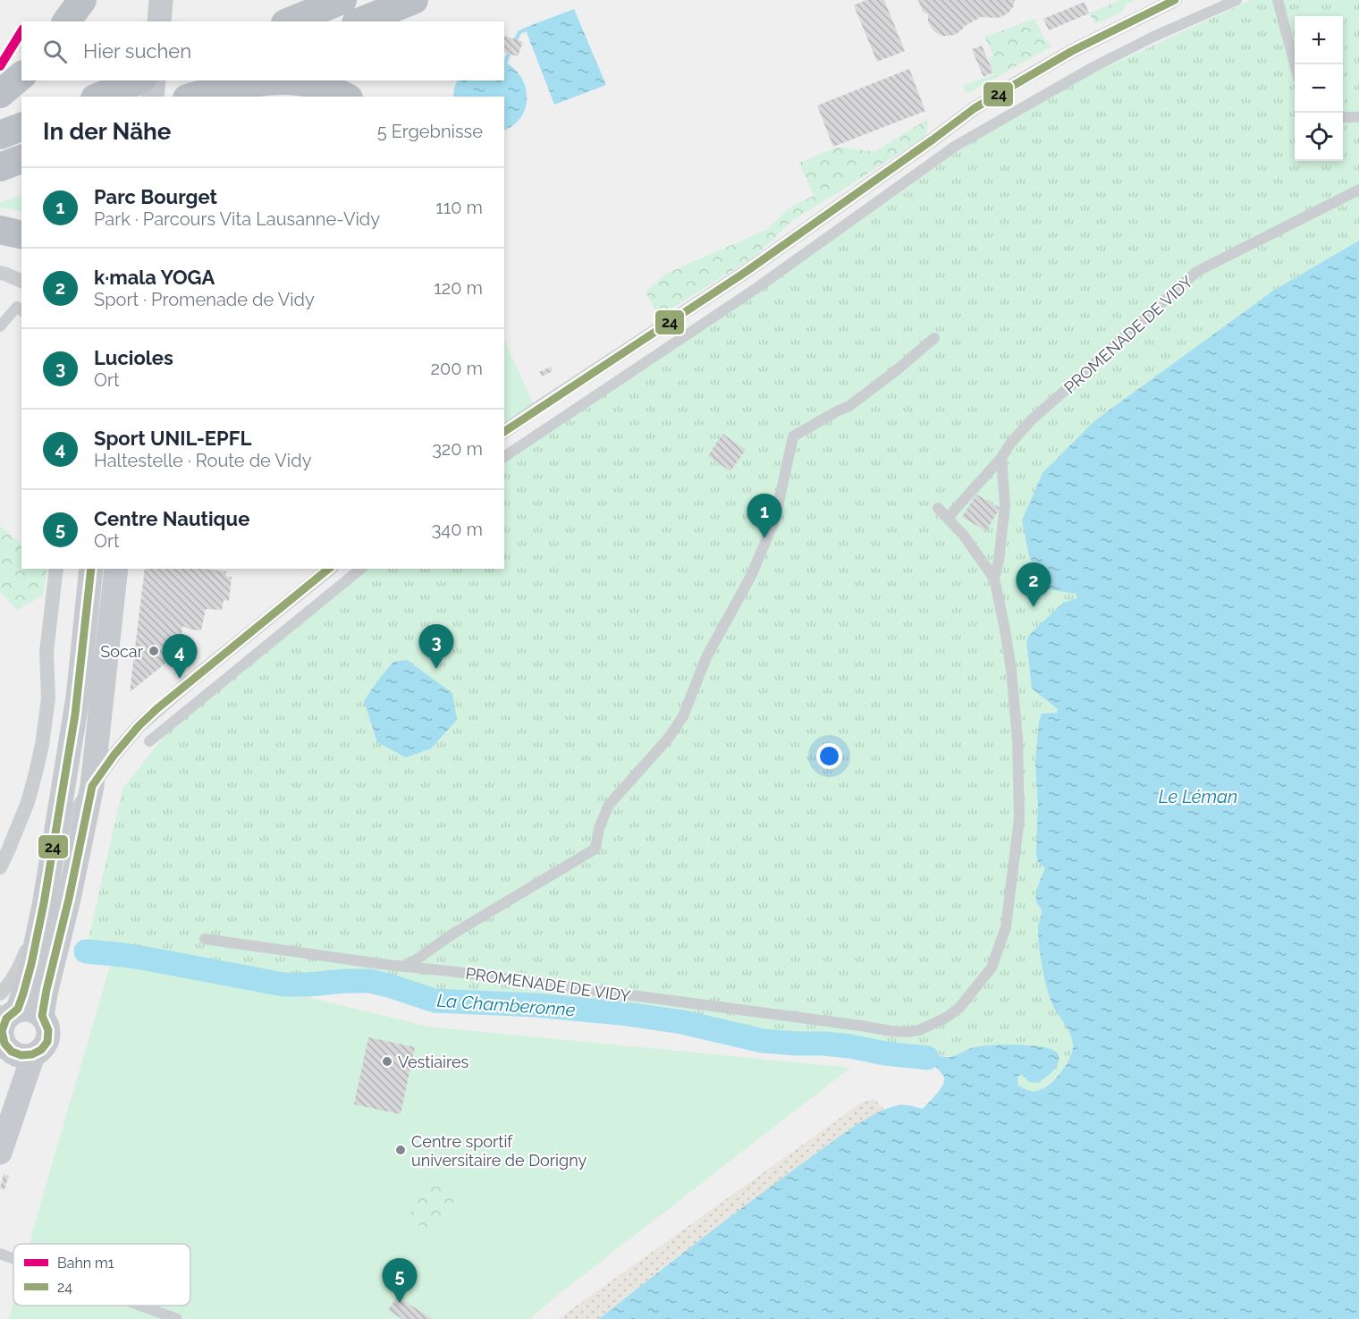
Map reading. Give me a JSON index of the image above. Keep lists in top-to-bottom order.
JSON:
{
  "streets": {
    "street": ["PROMENADE DE VIDY"]
  },
  "water": ["Le Léman", "La Chamberonne"],
  "places": ["Socar", "Vestiaires", "Centre sportif universitaire de Dorigny"],
  "lines": ["transit line 24", "rail line m1"],
  "legend": ["Bahn m1", "24"],
  "page": {
    "map_buttons": ["+", "−"],
    "search": "Hier suchen",
    "heading": ["In der Nähe", "5 Ergebnisse"],
    "list": [
      {
        "mark": "1",
        "name": "Parc Bourget",
        "note": "Park · Parcours Vita Lausanne-Vidy",
        "value": "110 m"
      },
      {
        "mark": "2",
        "name": "k·mala YOGA",
        "note": "Sport · Promenade de Vidy",
        "value": "120 m"
      },
      {
        "mark": "3",
        "name": "Lucioles",
        "note": "Ort",
        "value": "200 m"
      },
      {
        "mark": "4",
        "name": "Sport UNIL-EPFL",
        "note": "Haltestelle · Route de Vidy",
        "value": "320 m"
      },
      {
        "mark": "5",
        "name": "Centre Nautique",
        "note": "Ort",
        "value": "340 m"
      }
    ],
    "pins": [
      "1",
      "2",
      "3",
      "4",
      "5"
    ]
  }
}
